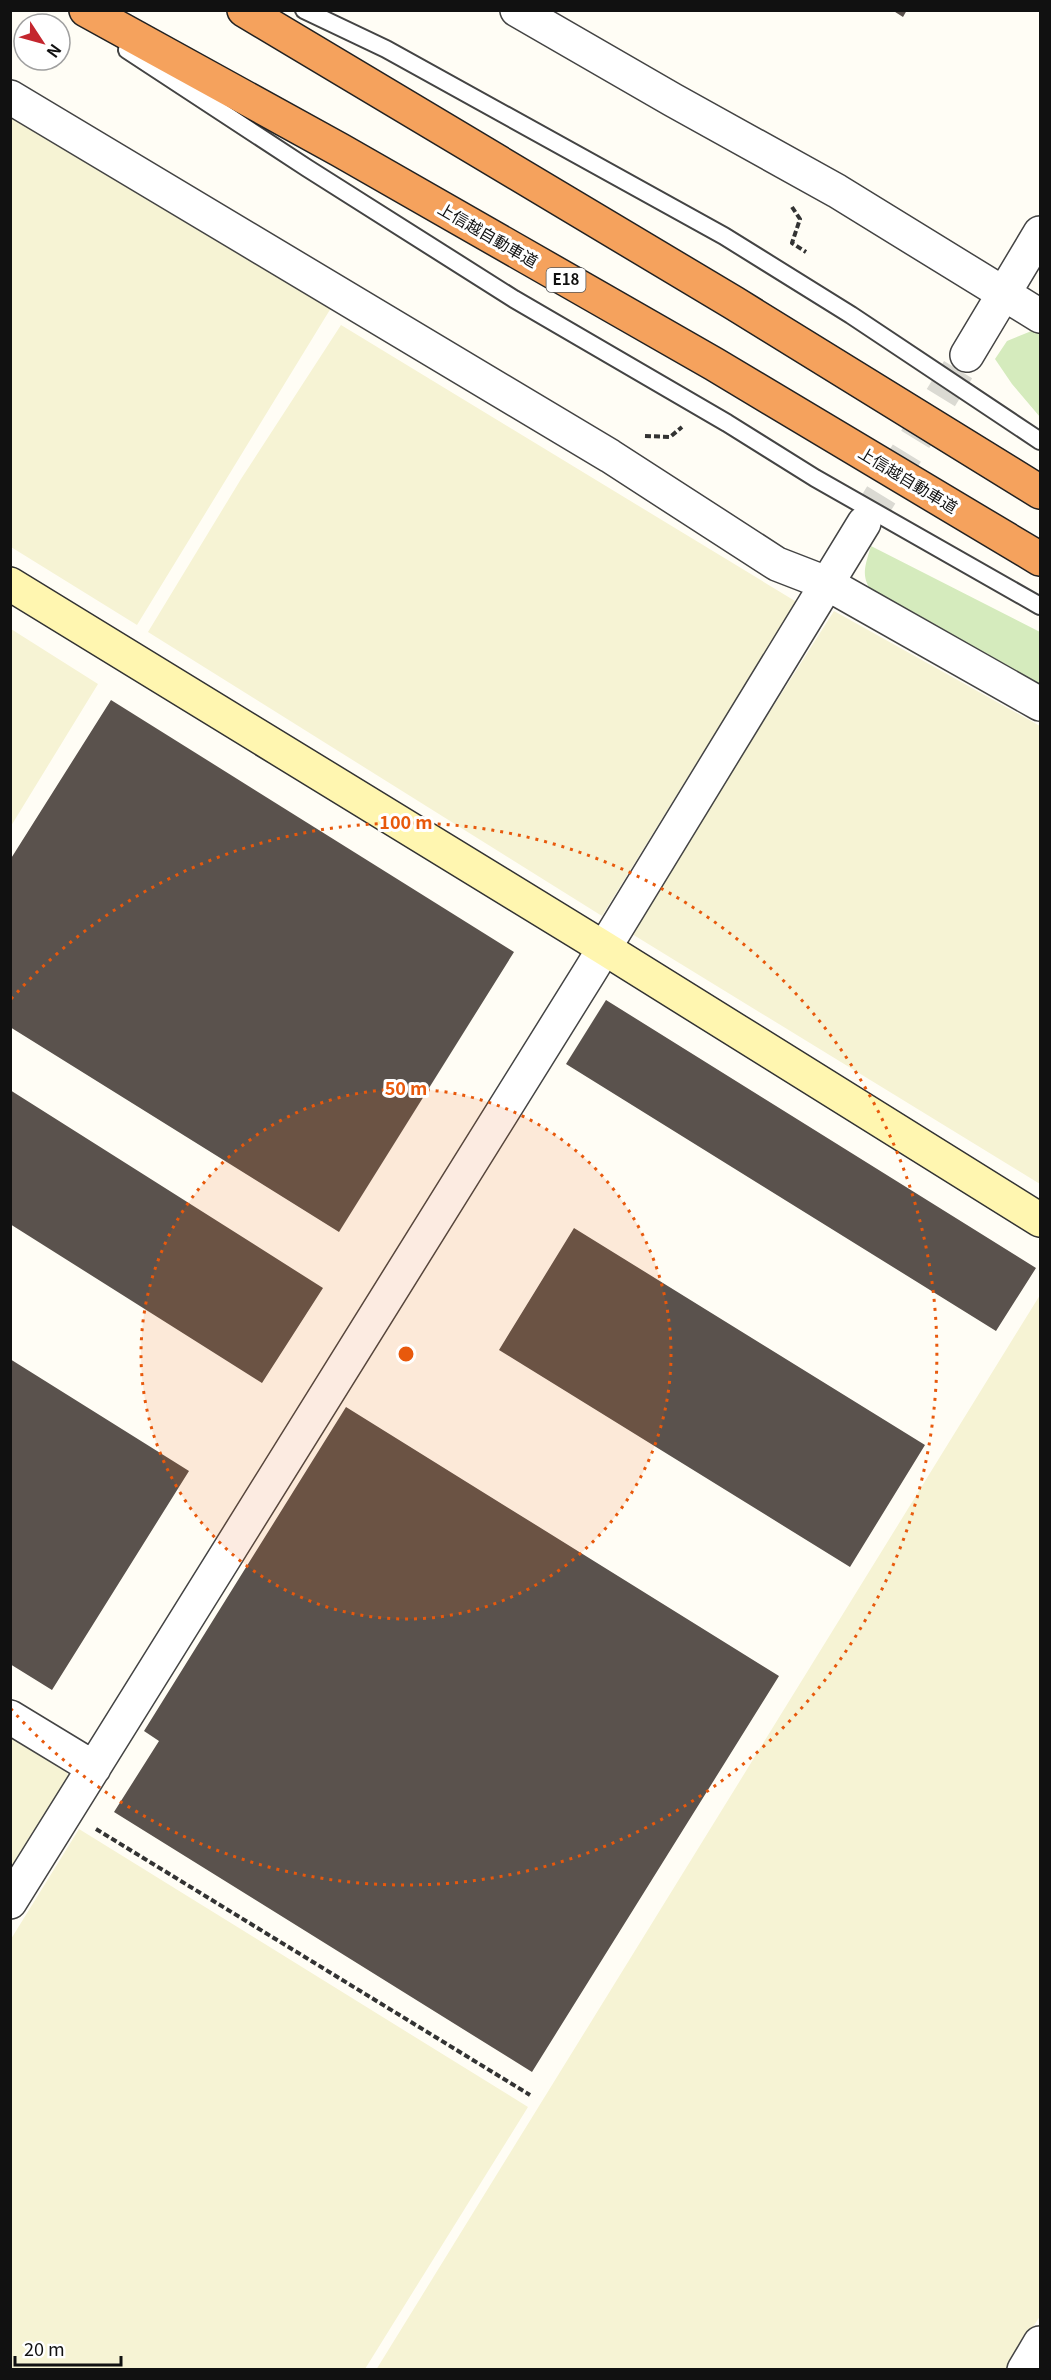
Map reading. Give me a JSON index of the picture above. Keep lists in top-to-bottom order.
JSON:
{
  "streets": {
    "highway": ["上信越自動車道", "E18"]
  },
  "scale_bar": "20 m",
  "north": "bottom right",
  "rings": ["100 m", "50 m"]
}
